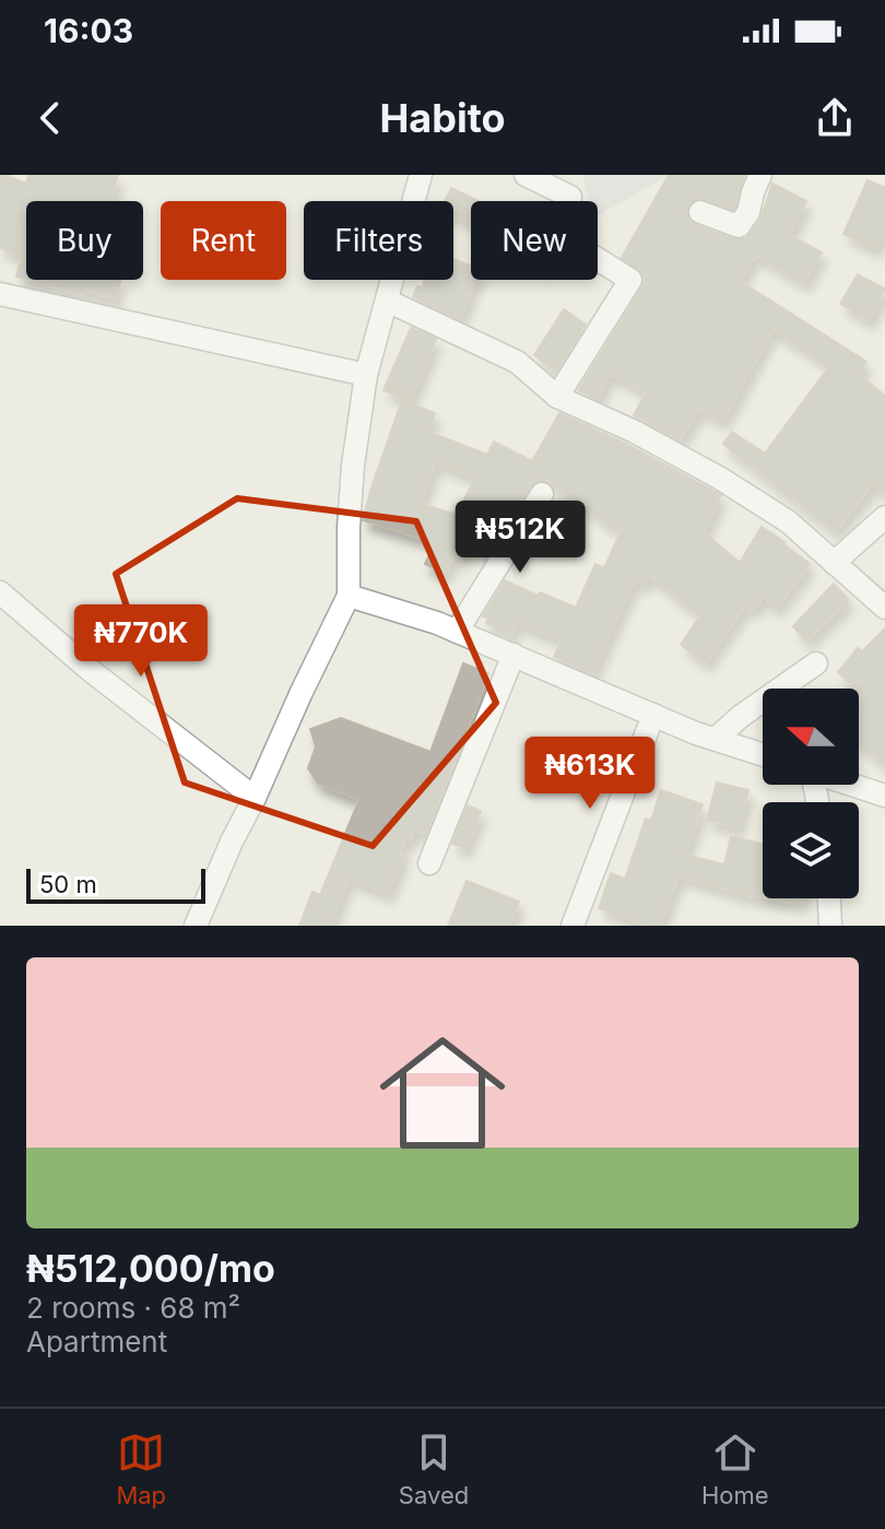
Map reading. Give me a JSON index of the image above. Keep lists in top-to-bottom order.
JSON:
{
  "scale_bar": "50 m",
  "north": "left",
  "page": {
    "status": "16:03",
    "header": "Habito",
    "chip": [
      "Buy",
      "Rent",
      "Filters",
      "New"
    ],
    "price": ["₦512K", "₦770K", "₦613K"],
    "scale": "50 m",
    "list": [
      {
        "name": "₦512,000/mo",
        "note": "2 rooms · 68 m² · Apartment"
      }
    ],
    "tabs": ["Map", "Saved", "Home"]
  }
}
